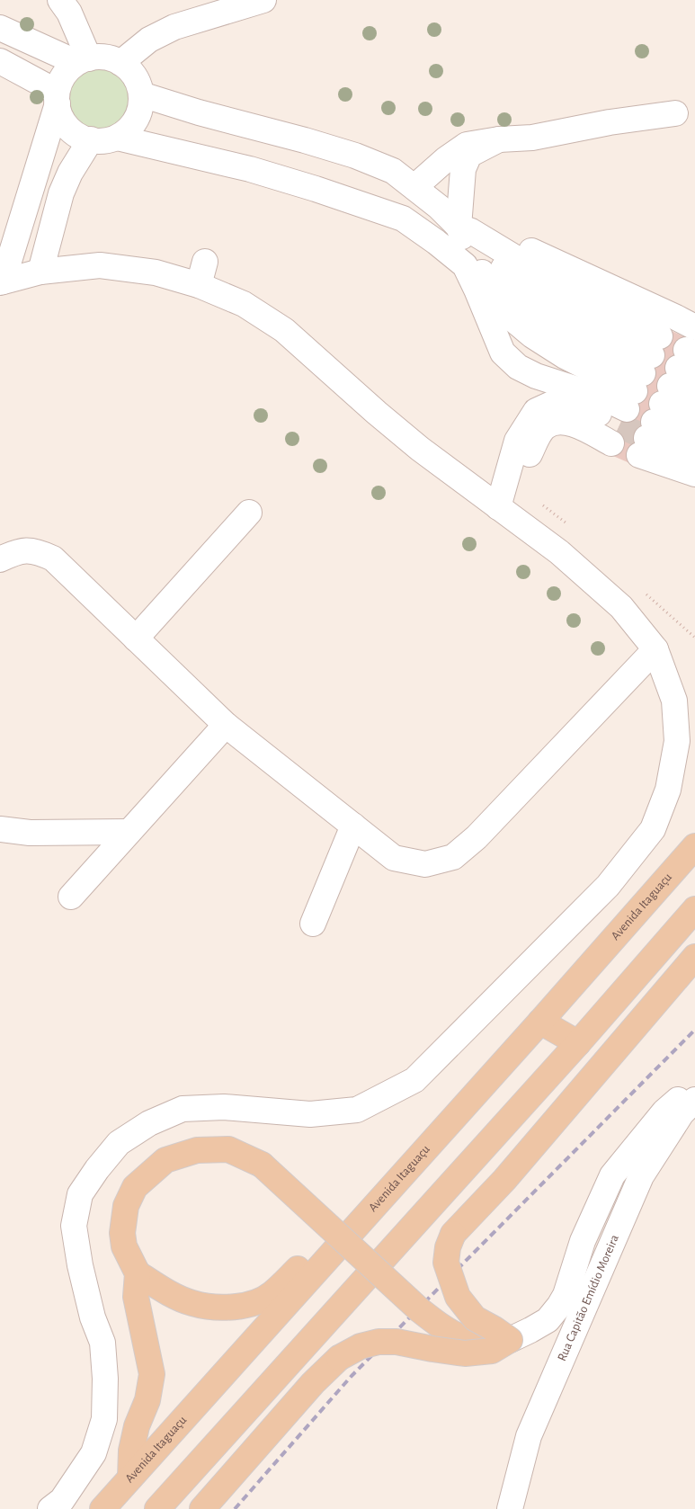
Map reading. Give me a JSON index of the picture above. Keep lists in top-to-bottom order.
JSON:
{
  "streets": {
    "main road": ["Avenida Itaguaçu"],
    "street": ["Rua Capitão Emídio Moreira"]
  }
}
